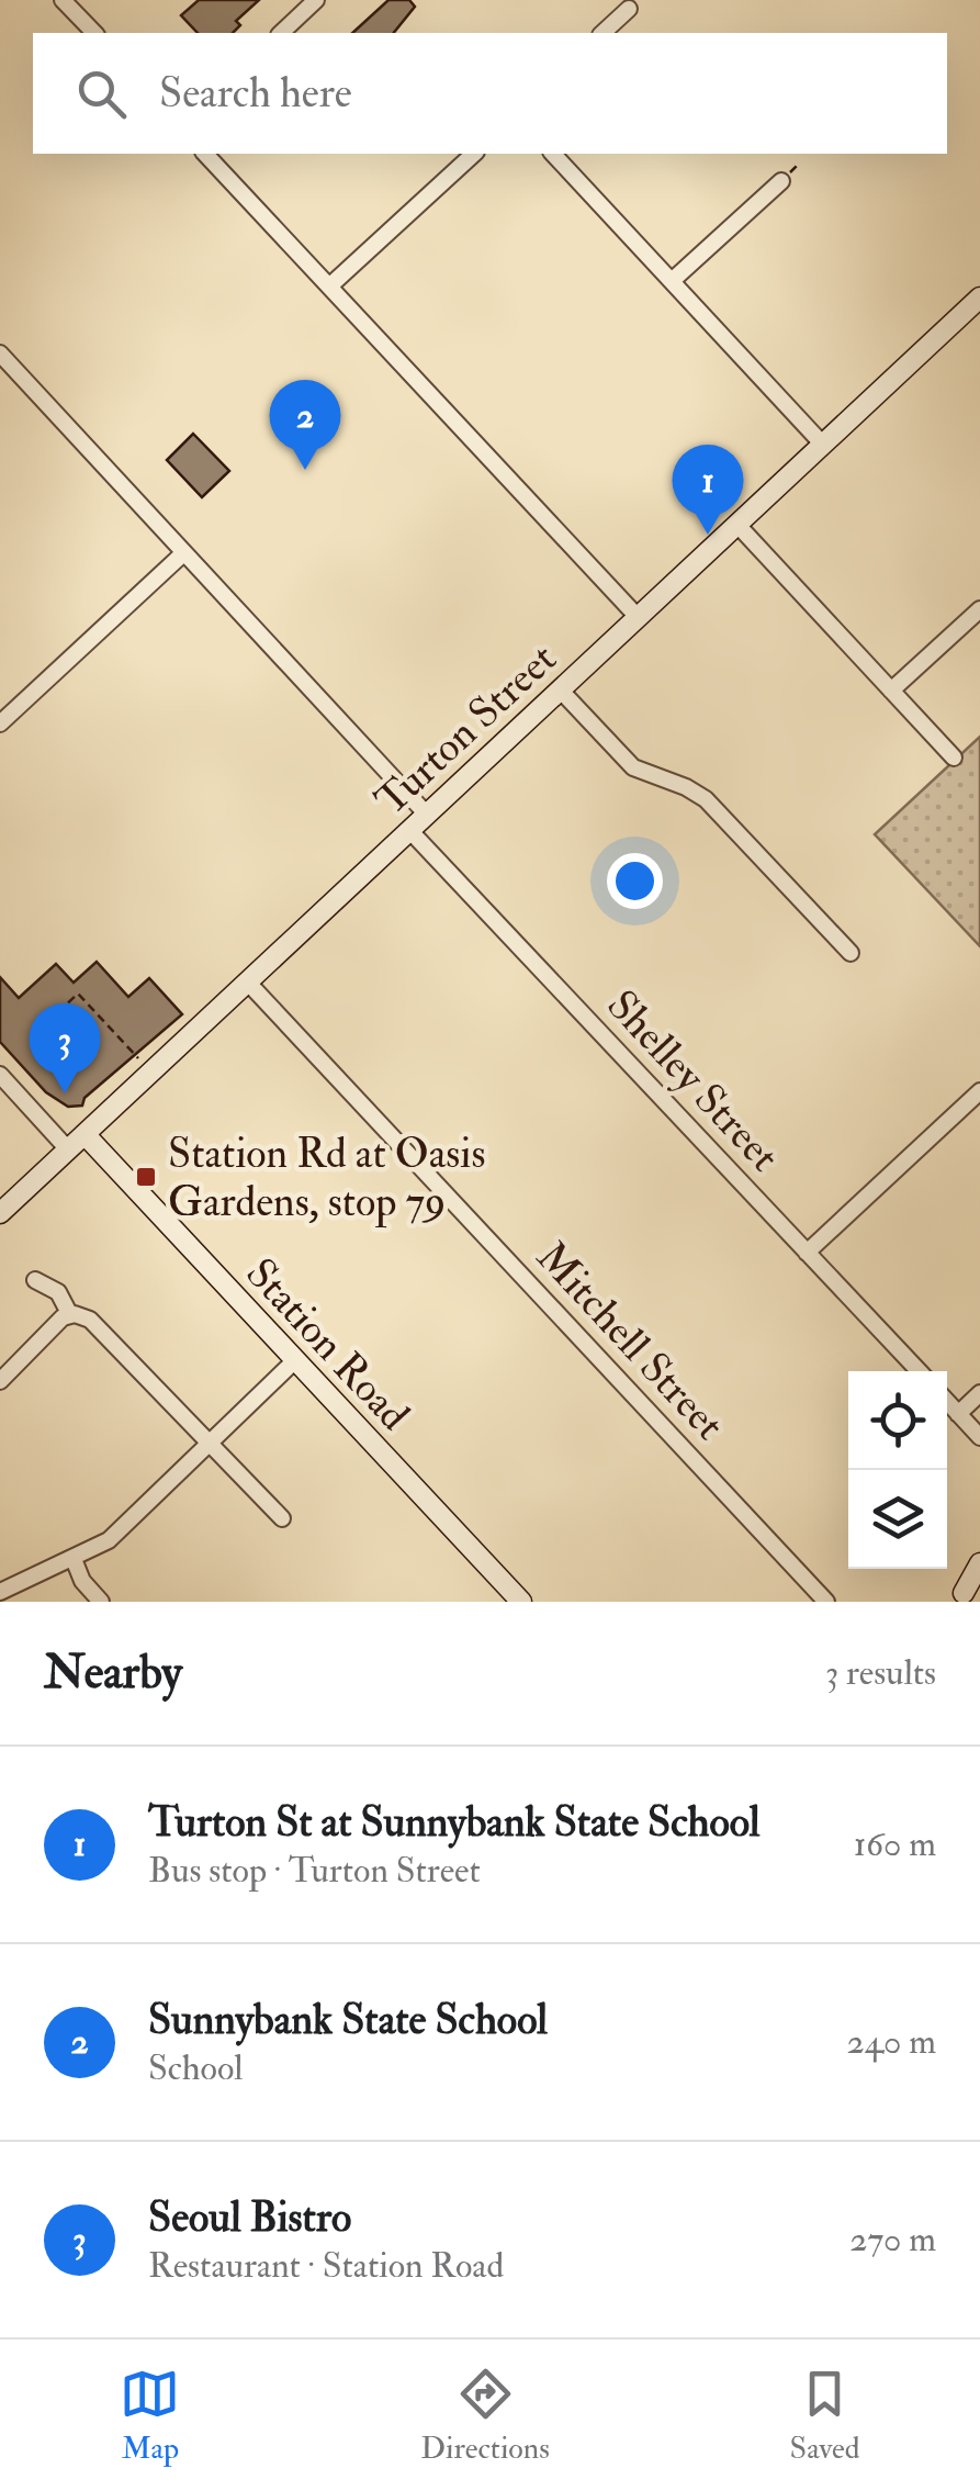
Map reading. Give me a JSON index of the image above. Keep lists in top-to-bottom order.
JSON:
{
  "streets": {
    "street": [
      "Turton Street",
      "Shelley Street",
      "Mitchell Street",
      "Station Road"
    ]
  },
  "crossings": [
    ["Turton Street", "Shelley Street"],
    ["Turton Street", "Mitchell Street"],
    ["Turton Street", "Station Road"]
  ],
  "places": {
    "transit": ["Station Rd at Oasis Gardens, stop 79"]
  },
  "page": {
    "search": "Search here",
    "pins": ["2", "1", "3"],
    "heading": ["Nearby", "3 results"],
    "list": [
      {
        "mark": "1",
        "name": "Turton St at Sunnybank State School",
        "note": "Bus stop · Turton Street",
        "value": "160 m"
      },
      {
        "mark": "2",
        "name": "Sunnybank State School",
        "note": "School",
        "value": "240 m"
      },
      {
        "mark": "3",
        "name": "Seoul Bistro",
        "note": "Restaurant · Station Road",
        "value": "270 m"
      }
    ],
    "nav": ["Map", "Directions", "Saved"]
  }
}
